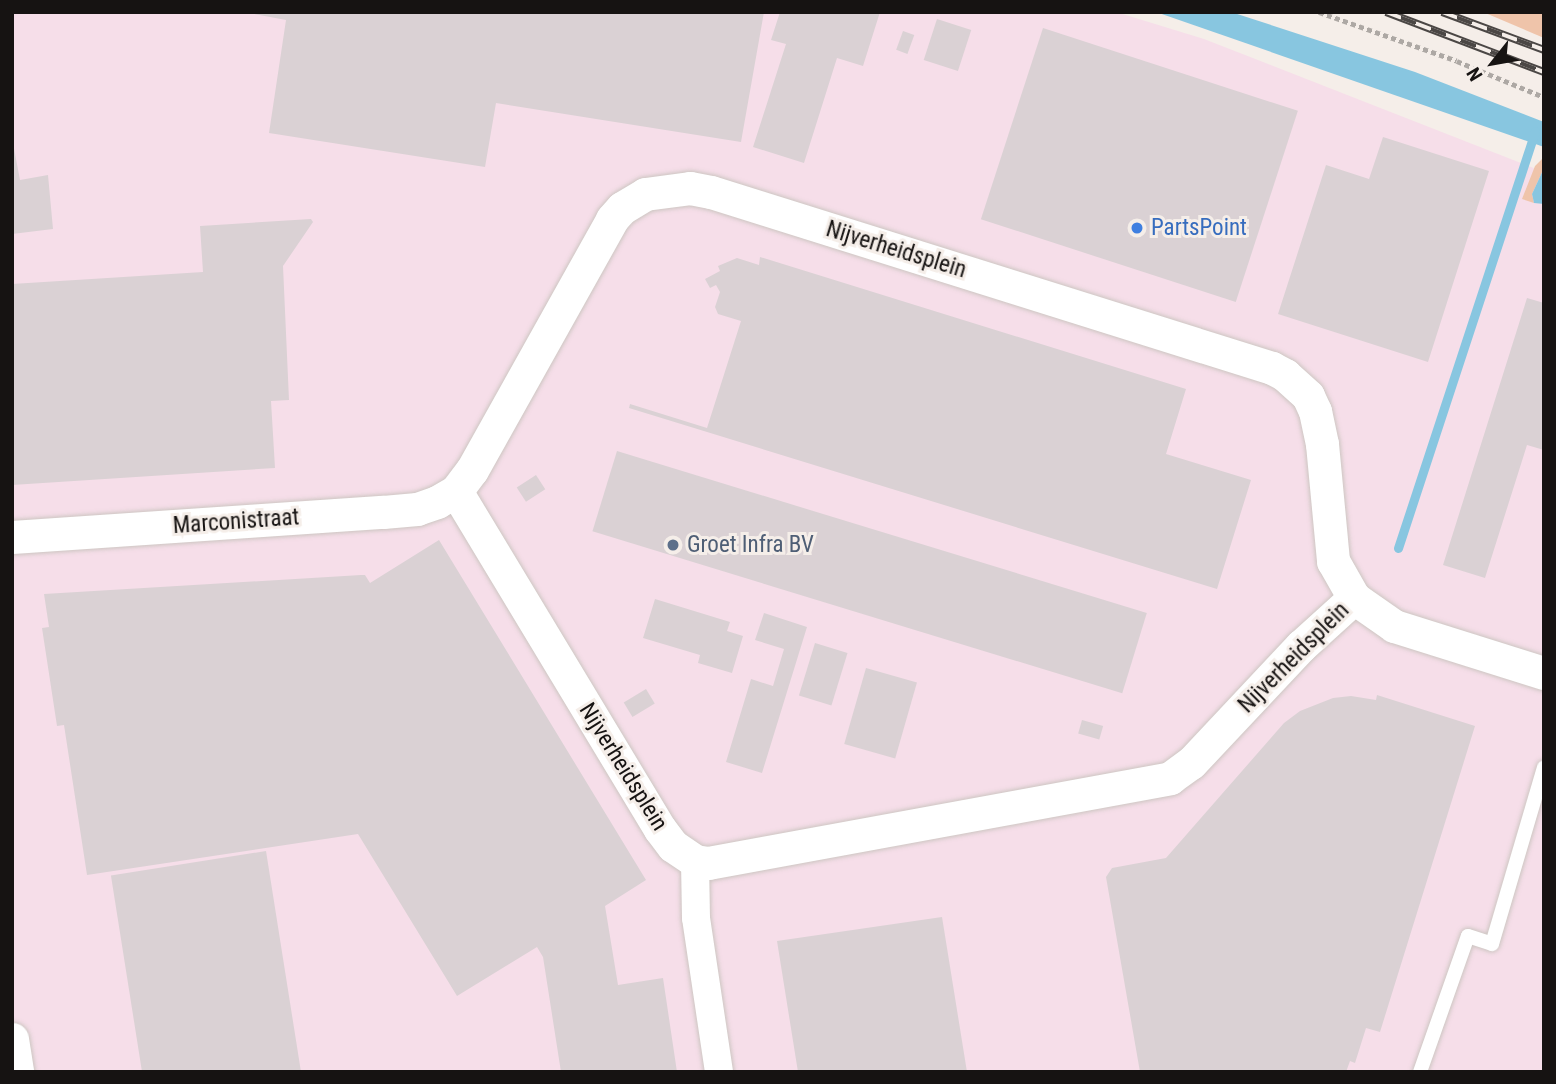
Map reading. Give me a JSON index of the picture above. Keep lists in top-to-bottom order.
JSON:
{
  "streets": {
    "street": ["Nijverheidsplein", "Marconistraat"]
  },
  "crossings": [
    ["Nijverheidsplein", "Marconistraat"]
  ],
  "places": ["PartsPoint", "Groet Infra BV"],
  "north": "bottom left"
}
